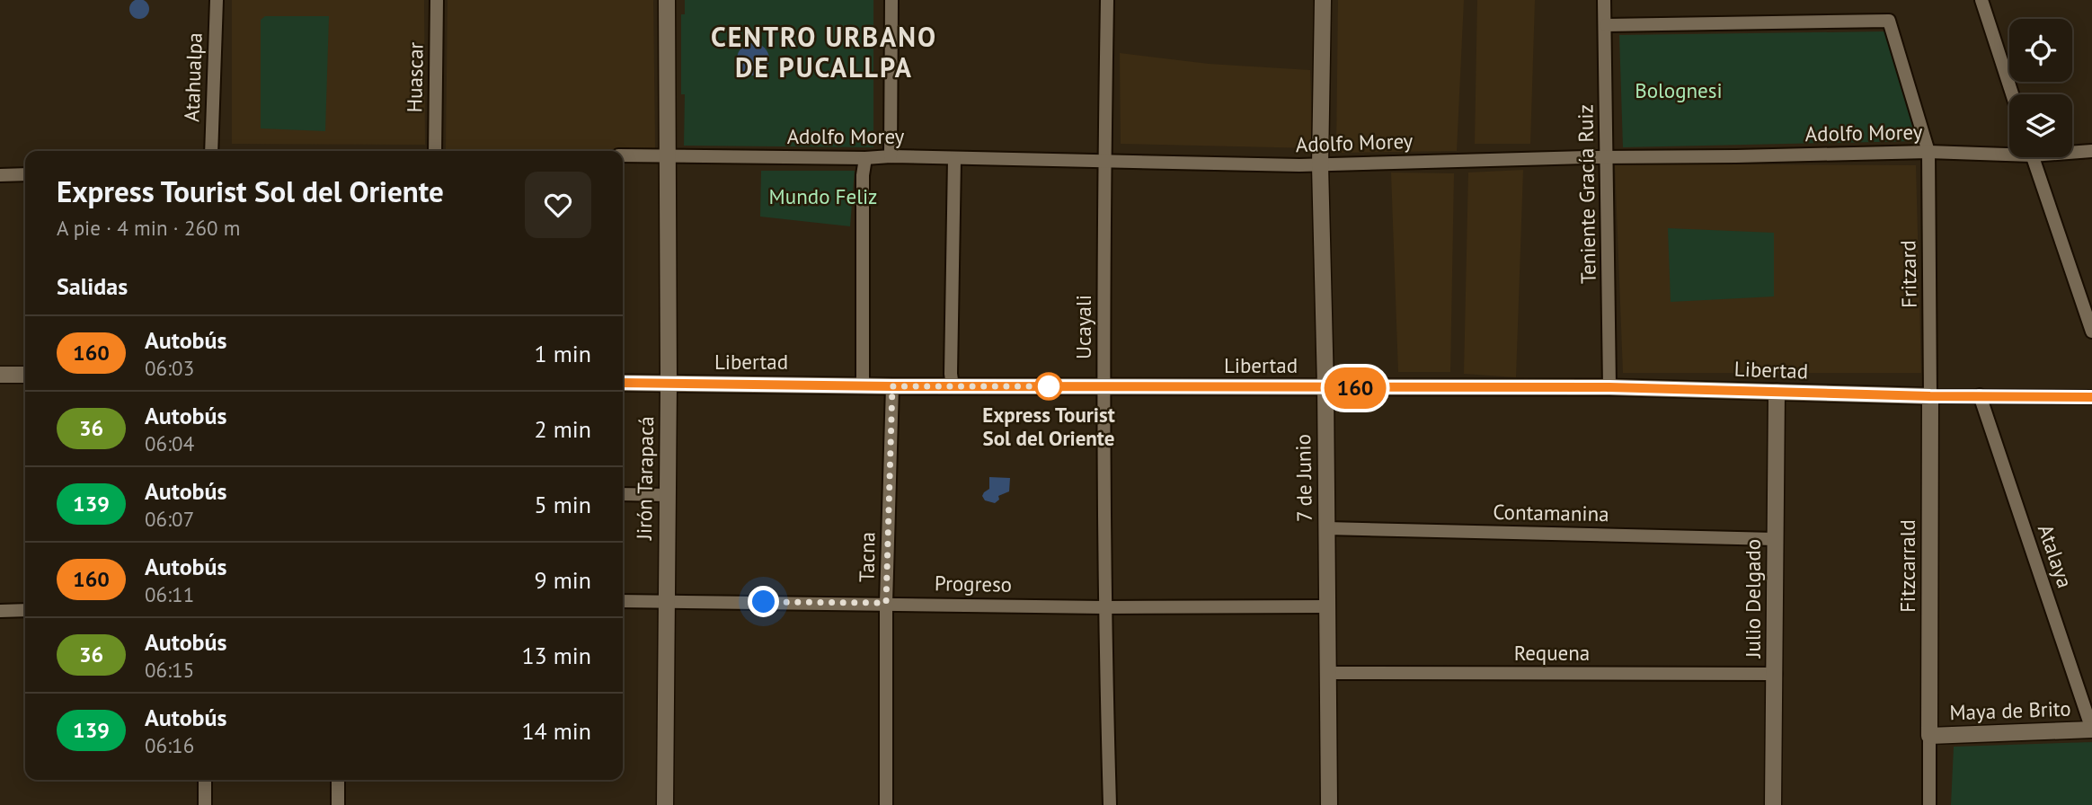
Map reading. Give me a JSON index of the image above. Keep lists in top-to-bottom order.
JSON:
{
  "streets": {
    "street": [
      "Atahualpa",
      "Huascar",
      "Adolfo Morey",
      "Teniente Gracía Ruiz",
      "Fritzard",
      "Ucayali",
      "Libertad",
      "Jirón Tarapacá",
      "7 de Junio",
      "Contamanina",
      "Atalaya",
      "Tacna",
      "Fitzcarrald",
      "Progreso",
      "Julio Delgado",
      "Requena",
      "Maya de Brito"
    ]
  },
  "crossings": [
    ["Adolfo Morey", "Teniente Gracía Ruiz"],
    ["Adolfo Morey", "Fritzard"],
    ["Adolfo Morey", "Ucayali"],
    ["Adolfo Morey", "Jirón Tarapacá"],
    ["Adolfo Morey", "7 de Junio"],
    ["Teniente Gracía Ruiz", "Fritzard"],
    ["Teniente Gracía Ruiz", "Libertad"],
    ["Fritzard", "Libertad"],
    ["Fritzard", "Fitzcarrald"],
    ["Ucayali", "Libertad"],
    ["Ucayali", "Progreso"],
    ["Libertad", "Jirón Tarapacá"],
    ["Libertad", "7 de Junio"],
    ["Libertad", "Atalaya"],
    ["Libertad", "Tacna"],
    ["Libertad", "Fitzcarrald"],
    ["Libertad", "Julio Delgado"],
    ["Jirón Tarapacá", "Progreso"],
    ["7 de Junio", "Contamanina"],
    ["7 de Junio", "Progreso"],
    ["7 de Junio", "Requena"],
    ["Contamanina", "Julio Delgado"],
    ["Atalaya", "Maya de Brito"],
    ["Tacna", "Progreso"],
    ["Fitzcarrald", "Maya de Brito"],
    ["Julio Delgado", "Requena"]
  ],
  "districts": ["CENTRO URBANO DE PUCALLPA"],
  "parks": ["Bolognesi", "Mundo Feliz"],
  "places": ["Express Tourist Sol del Oriente"],
  "lines": ["bus line 160"],
  "page": {
    "on_map": "160",
    "heading": [
      ["Express Tourist Sol del Oriente", "A pie · 4 min · 260 m"],
      "Salidas"
    ],
    "list": [
      {
        "mark": "160",
        "name": "Autobús",
        "note": "06:03",
        "value": "1 min"
      },
      {
        "mark": "36",
        "name": "Autobús",
        "note": "06:04",
        "value": "2 min"
      },
      {
        "mark": "139",
        "name": "Autobús",
        "note": "06:07",
        "value": "5 min"
      },
      {
        "mark": "160",
        "name": "Autobús",
        "note": "06:11",
        "value": "9 min"
      },
      {
        "mark": "36",
        "name": "Autobús",
        "note": "06:15",
        "value": "13 min"
      },
      {
        "mark": "139",
        "name": "Autobús",
        "note": "06:16",
        "value": "14 min"
      }
    ]
  }
}
